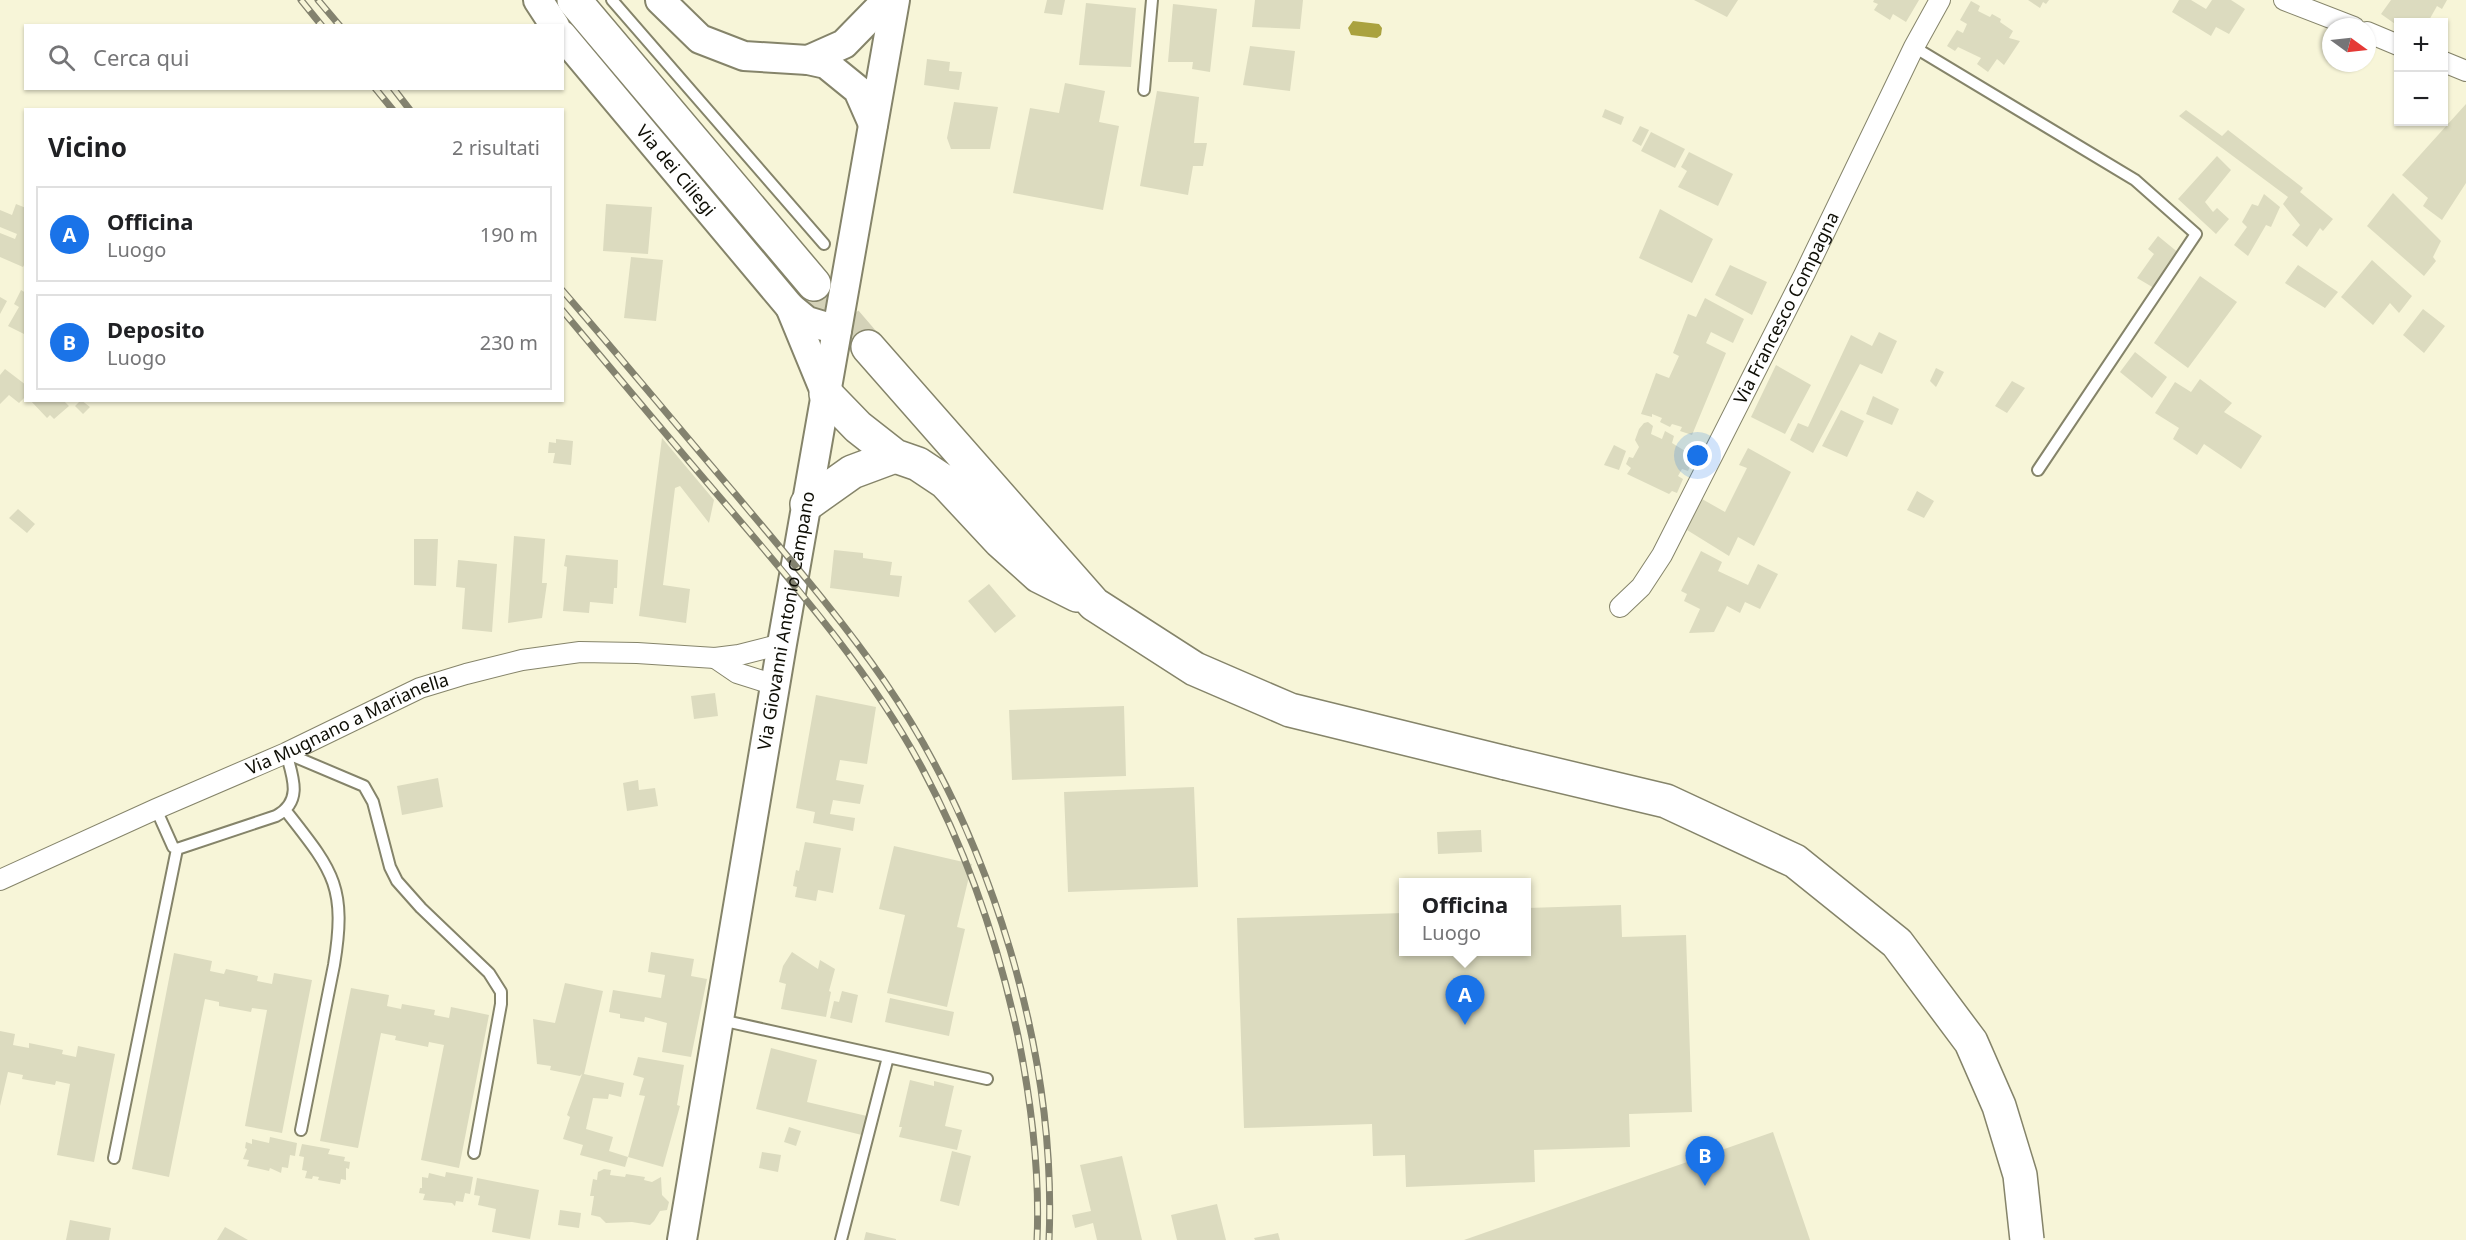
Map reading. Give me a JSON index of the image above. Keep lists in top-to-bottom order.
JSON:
{
  "streets": {
    "main road": ["Via dei Ciliegi", "Via Giovanni Antonio Campano"],
    "street": ["Via Francesco Compagna", "Via Mugnano a Marianella"]
  },
  "crossings": [
    ["Via dei Ciliegi", "Via Giovanni Antonio Campano"],
    ["Via Giovanni Antonio Campano", "Via Mugnano a Marianella"]
  ],
  "north": "right",
  "page": {
    "map_buttons": ["+", "−"],
    "search": "Cerca qui",
    "heading": ["Vicino", "2 risultati"],
    "list": [
      {
        "mark": "A",
        "name": "Officina",
        "note": "Luogo",
        "value": "190 m"
      },
      {
        "mark": "B",
        "name": "Deposito",
        "note": "Luogo",
        "value": "230 m"
      }
    ],
    "popup": ["Officina", "Luogo"],
    "pins": ["A", "B"]
  }
}
